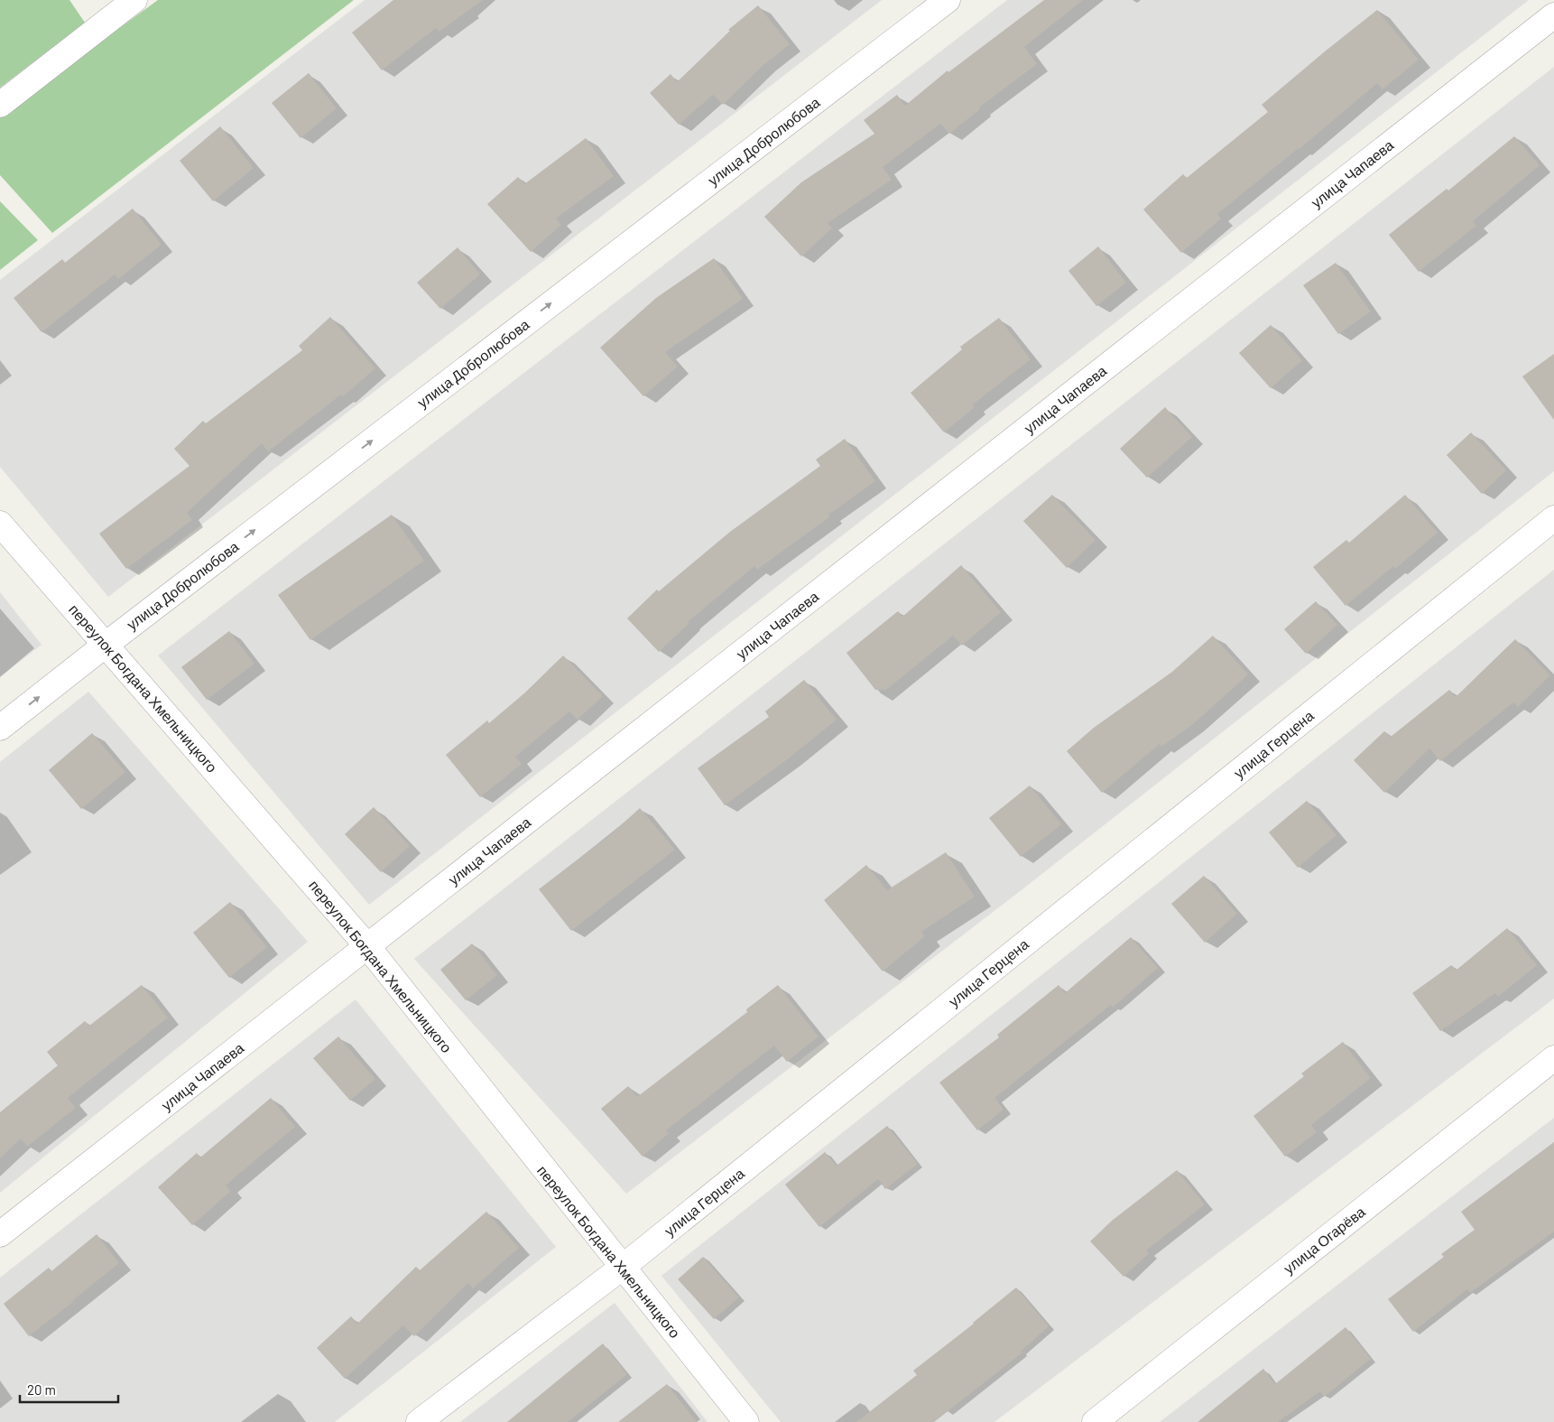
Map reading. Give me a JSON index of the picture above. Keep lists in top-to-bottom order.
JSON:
{
  "streets": {
    "street": [
      "улица Добролюбова",
      "улица Чапаева",
      "переулок Богдана Хмельницкого",
      "улица Герцена",
      "улица Огарёва"
    ]
  },
  "crossings": [
    ["улица Добролюбова", "переулок Богдана Хмельницкого"],
    ["улица Чапаева", "переулок Богдана Хмельницкого"],
    ["переулок Богдана Хмельницкого", "улица Герцена"]
  ],
  "one_way": ["улица Добролюбова"],
  "scale_bar": "20 m"
}
